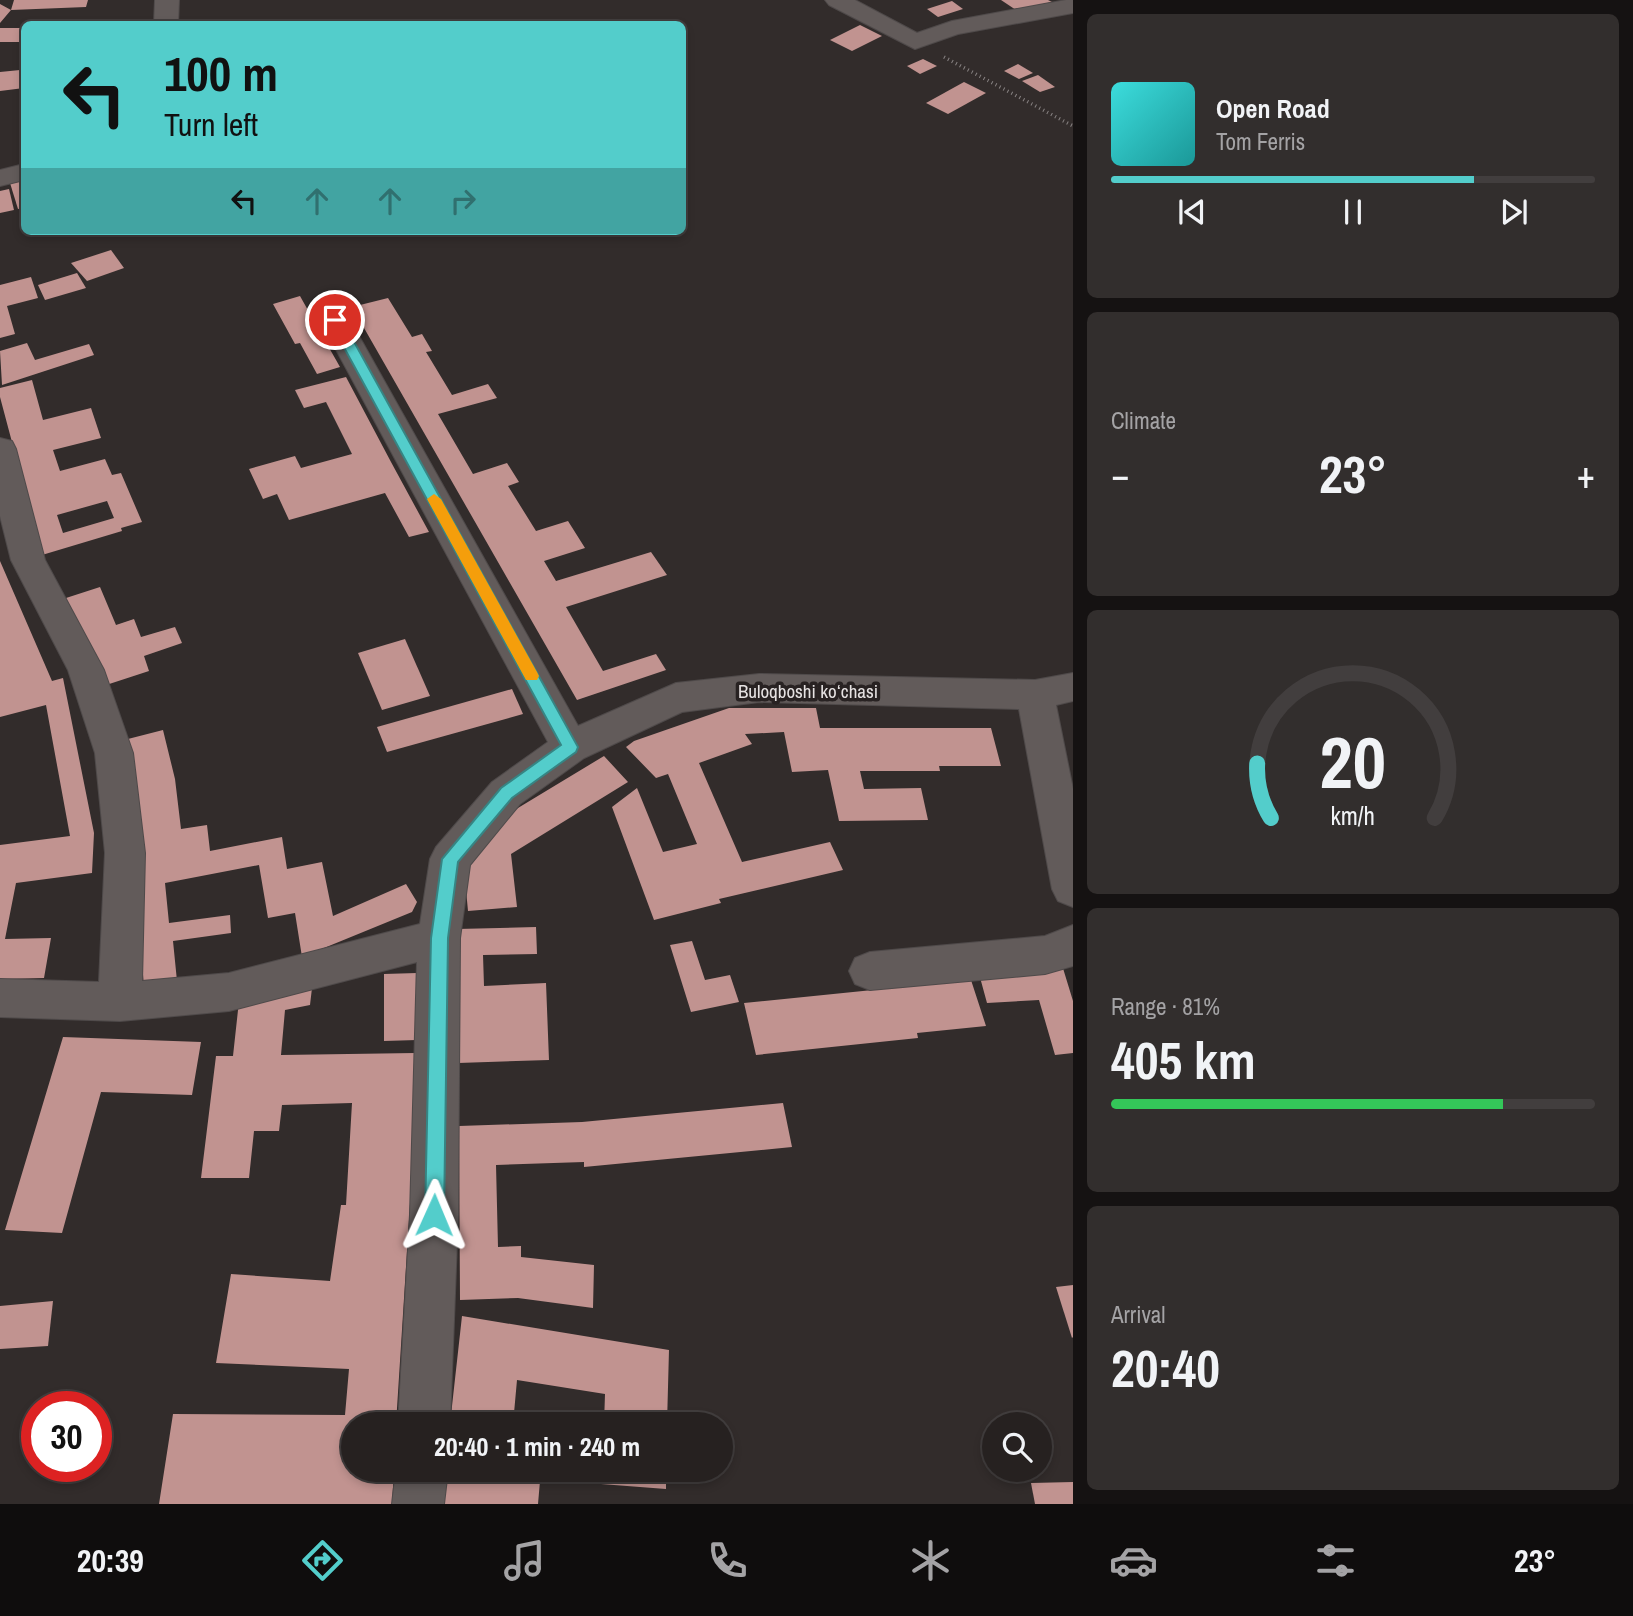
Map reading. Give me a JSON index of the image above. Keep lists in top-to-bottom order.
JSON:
{
  "streets": {
    "street": ["Buloqboshi koʻchasi"]
  },
  "page": {
    "turn": ["100 m", "Turn left"],
    "song": ["Open Road", "Tom Ferris"],
    "tile": [
      "Climate",
      ["Range · 81%", "405 km"],
      ["Arrival", "20:40"]
    ],
    "heat": ["−", "23°", "+"],
    "limit": "30",
    "trip": "20:40 · 1 min · 240 m",
    "tabs": ["20:39", "23°"],
    "gauge": ["20", "km/h"]
  }
}
